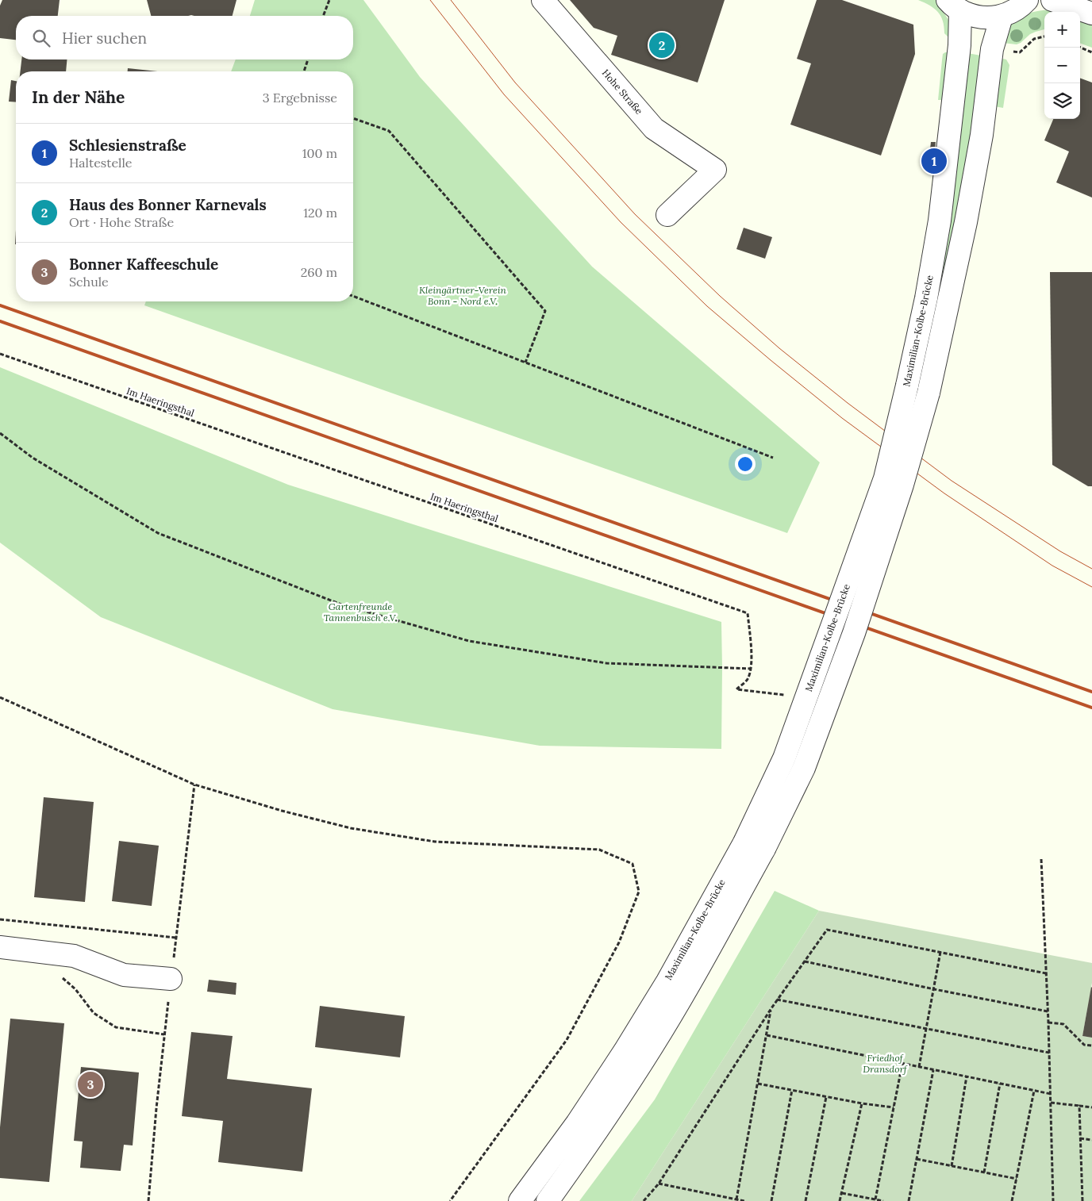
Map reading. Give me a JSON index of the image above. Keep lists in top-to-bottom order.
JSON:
{
  "streets": {
    "street": ["Hohe Straße", "Maximilian-Kolbe-Brücke"],
    "path": ["Im Haeringsthal"]
  },
  "parks": ["Kleingärtner-Verein Bonn - Nord e.V.", "Gartenfreunde Tannenbusch e.V.", "Friedhof Dransdorf"],
  "page": {
    "map_buttons": ["+", "−"],
    "search": "Hier suchen",
    "pins": ["2", "1", "3"],
    "heading": ["In der Nähe", "3 Ergebnisse"],
    "list": [
      {
        "mark": "1",
        "name": "Schlesienstraße",
        "note": "Haltestelle",
        "value": "100 m"
      },
      {
        "mark": "2",
        "name": "Haus des Bonner Karnevals",
        "note": "Ort · Hohe Straße",
        "value": "120 m"
      },
      {
        "mark": "3",
        "name": "Bonner Kaffeeschule",
        "note": "Schule",
        "value": "260 m"
      }
    ]
  }
}
